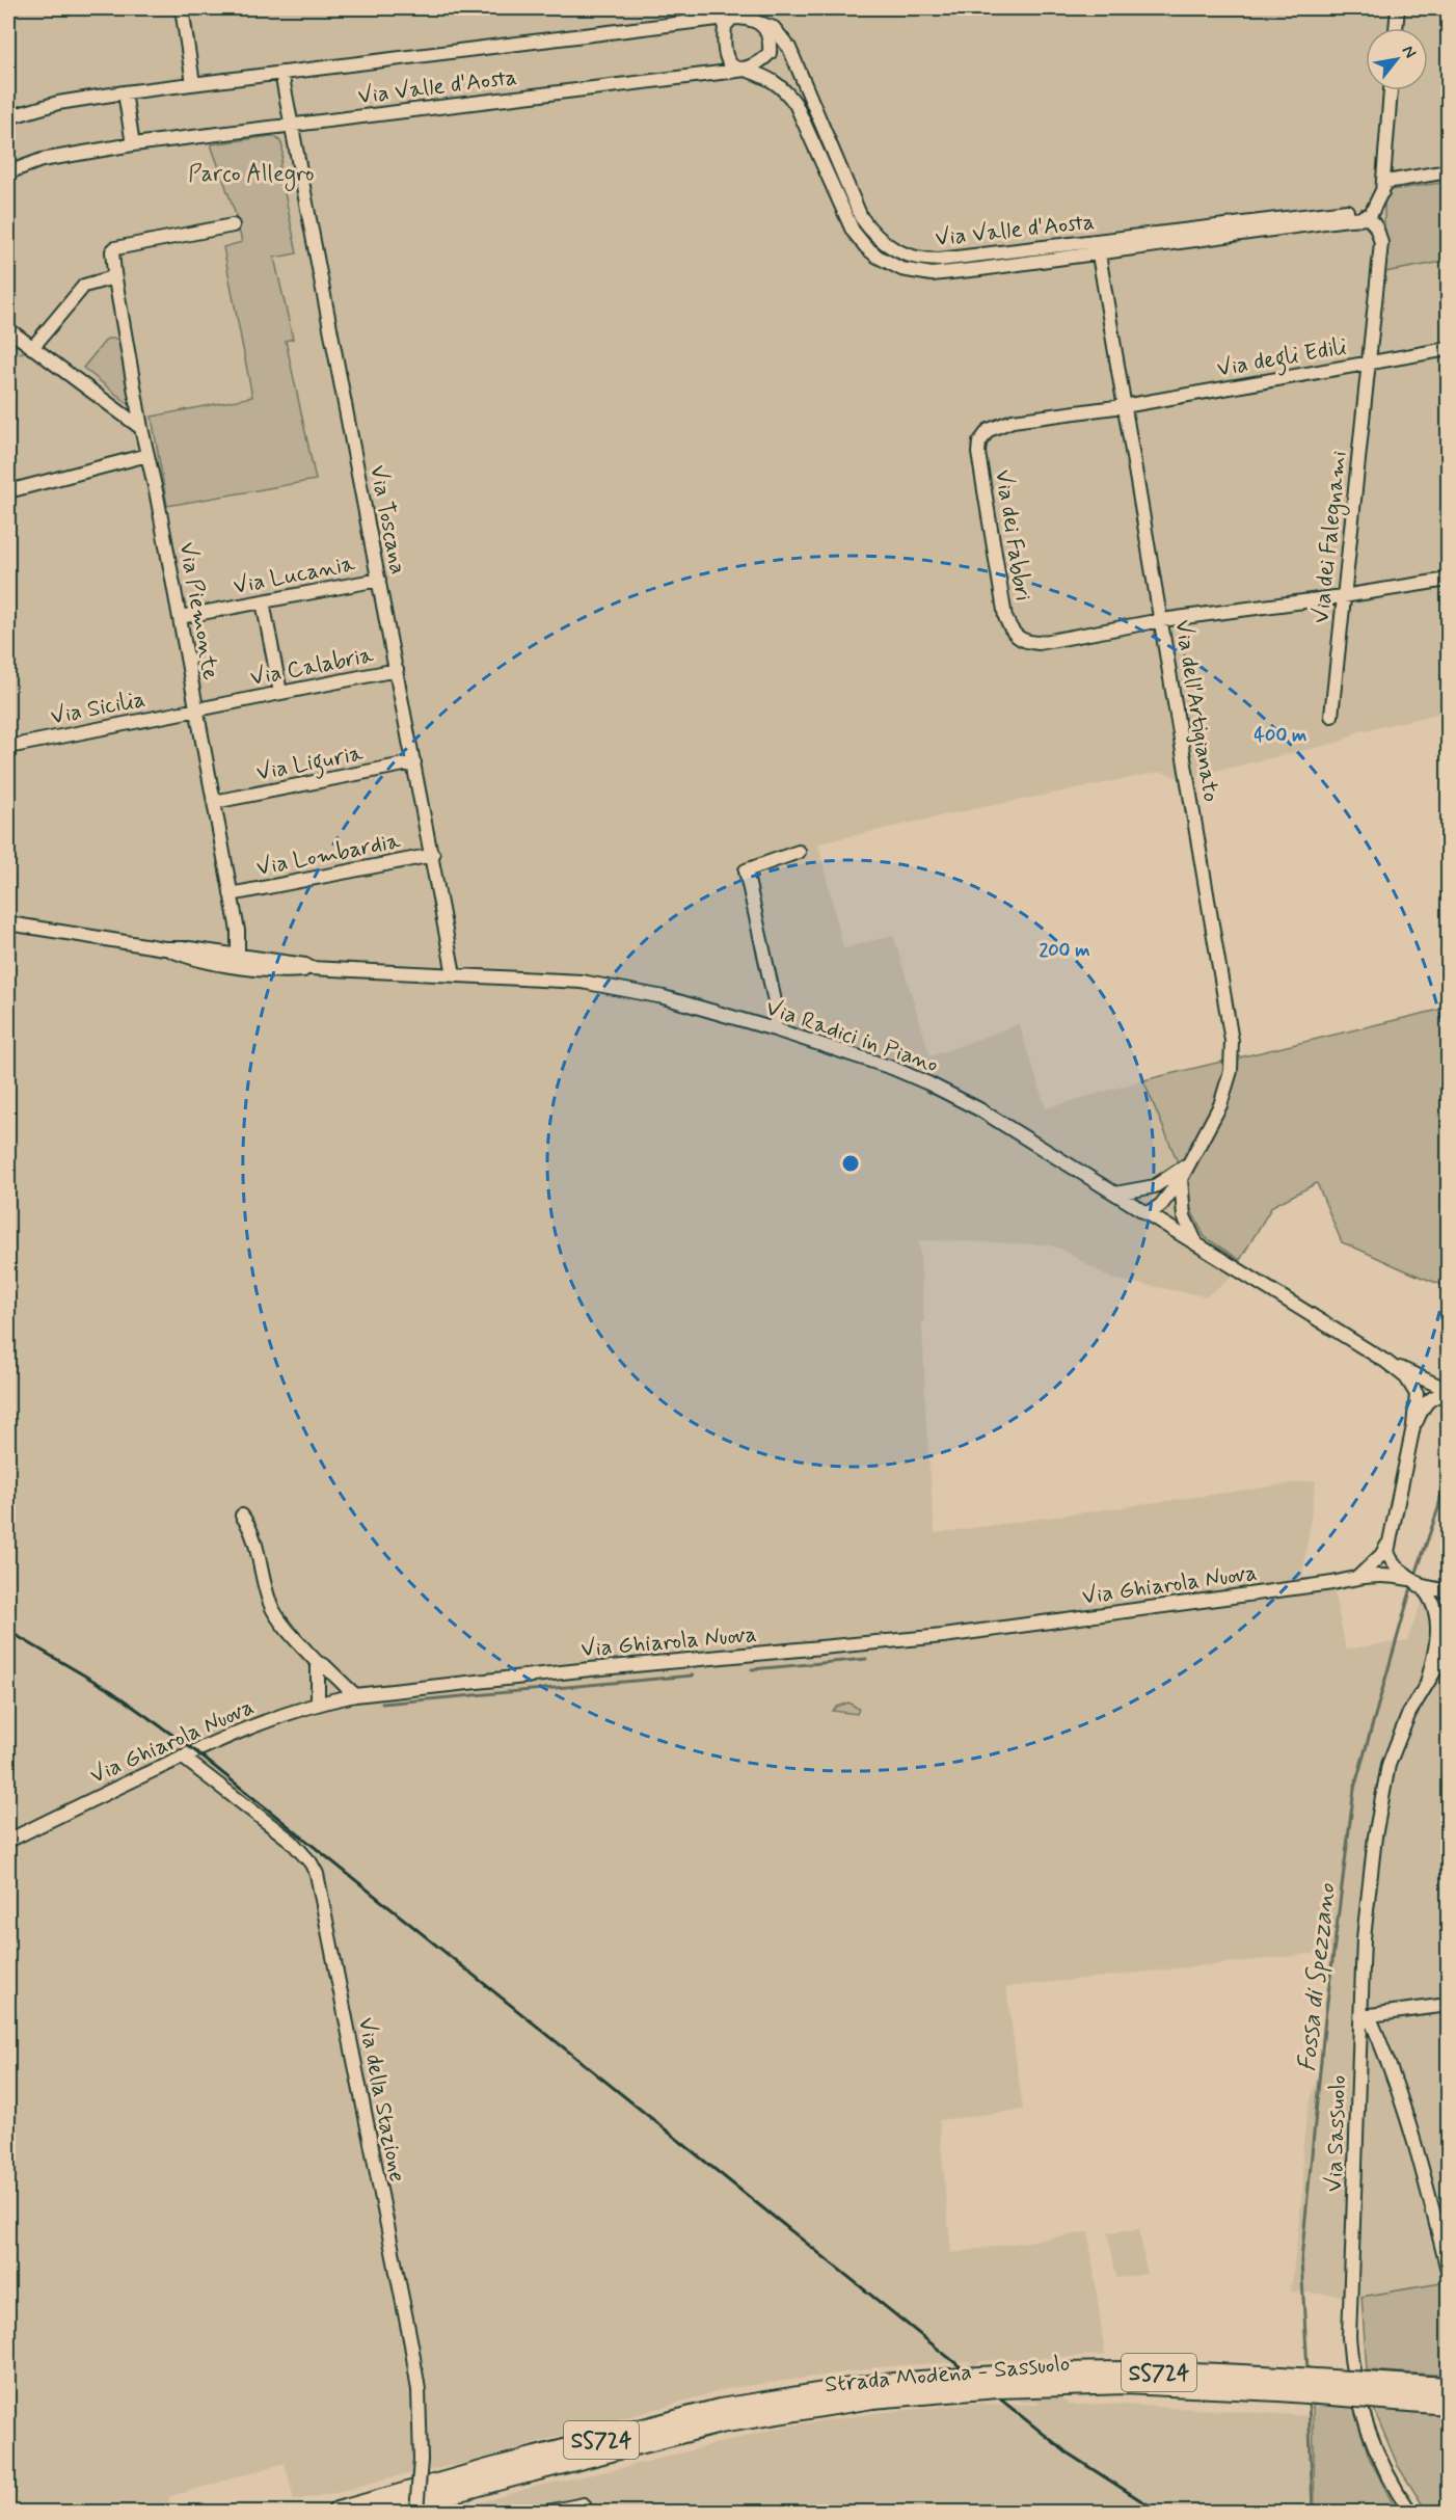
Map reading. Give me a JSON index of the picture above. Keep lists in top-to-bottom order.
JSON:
{
  "streets": {
    "highway": ["Strada Modena - Sassuolo", "SS724"],
    "street": [
      "Via Valle d'Aosta",
      "Via degli Edili",
      "Via Toscana",
      "Via dei Fabbri",
      "Via dei Falegnami",
      "Via Lucania",
      "Via Piemonte",
      "Via Calabria",
      "Via Sicilia",
      "Via dell'Artigianato",
      "Via Liguria",
      "Via Lombardia",
      "Via Radici in Piano",
      "Via Ghiarola Nuova",
      "Via della Stazione",
      "Via Sassuolo"
    ]
  },
  "crossings": [
    ["Via Valle d'Aosta", "Via Toscana"],
    ["Via Valle d'Aosta", "Via dell'Artigianato"],
    ["Via degli Edili", "Via dei Fabbri"],
    ["Via degli Edili", "Via dei Falegnami"],
    ["Via degli Edili", "Via dell'Artigianato"],
    ["Via Toscana", "Via Lucania"],
    ["Via Toscana", "Via Calabria"],
    ["Via Toscana", "Via Liguria"],
    ["Via Toscana", "Via Lombardia"],
    ["Via Toscana", "Via Radici in Piano"],
    ["Via dei Fabbri", "Via dei Falegnami"],
    ["Via dei Fabbri", "Via dell'Artigianato"],
    ["Via Lucania", "Via Piemonte"],
    ["Via Piemonte", "Via Calabria"],
    ["Via Piemonte", "Via Sicilia"],
    ["Via Piemonte", "Via Liguria"],
    ["Via Piemonte", "Via Lombardia"],
    ["Via Calabria", "Via Sicilia"],
    ["Via dell'Artigianato", "Via Radici in Piano"],
    ["Via Ghiarola Nuova", "Via della Stazione"]
  ],
  "water": ["Fossa di Spezzano"],
  "parks": ["Parco Allegro"],
  "north": "top right",
  "rings": ["400 m", "200 m"]
}
